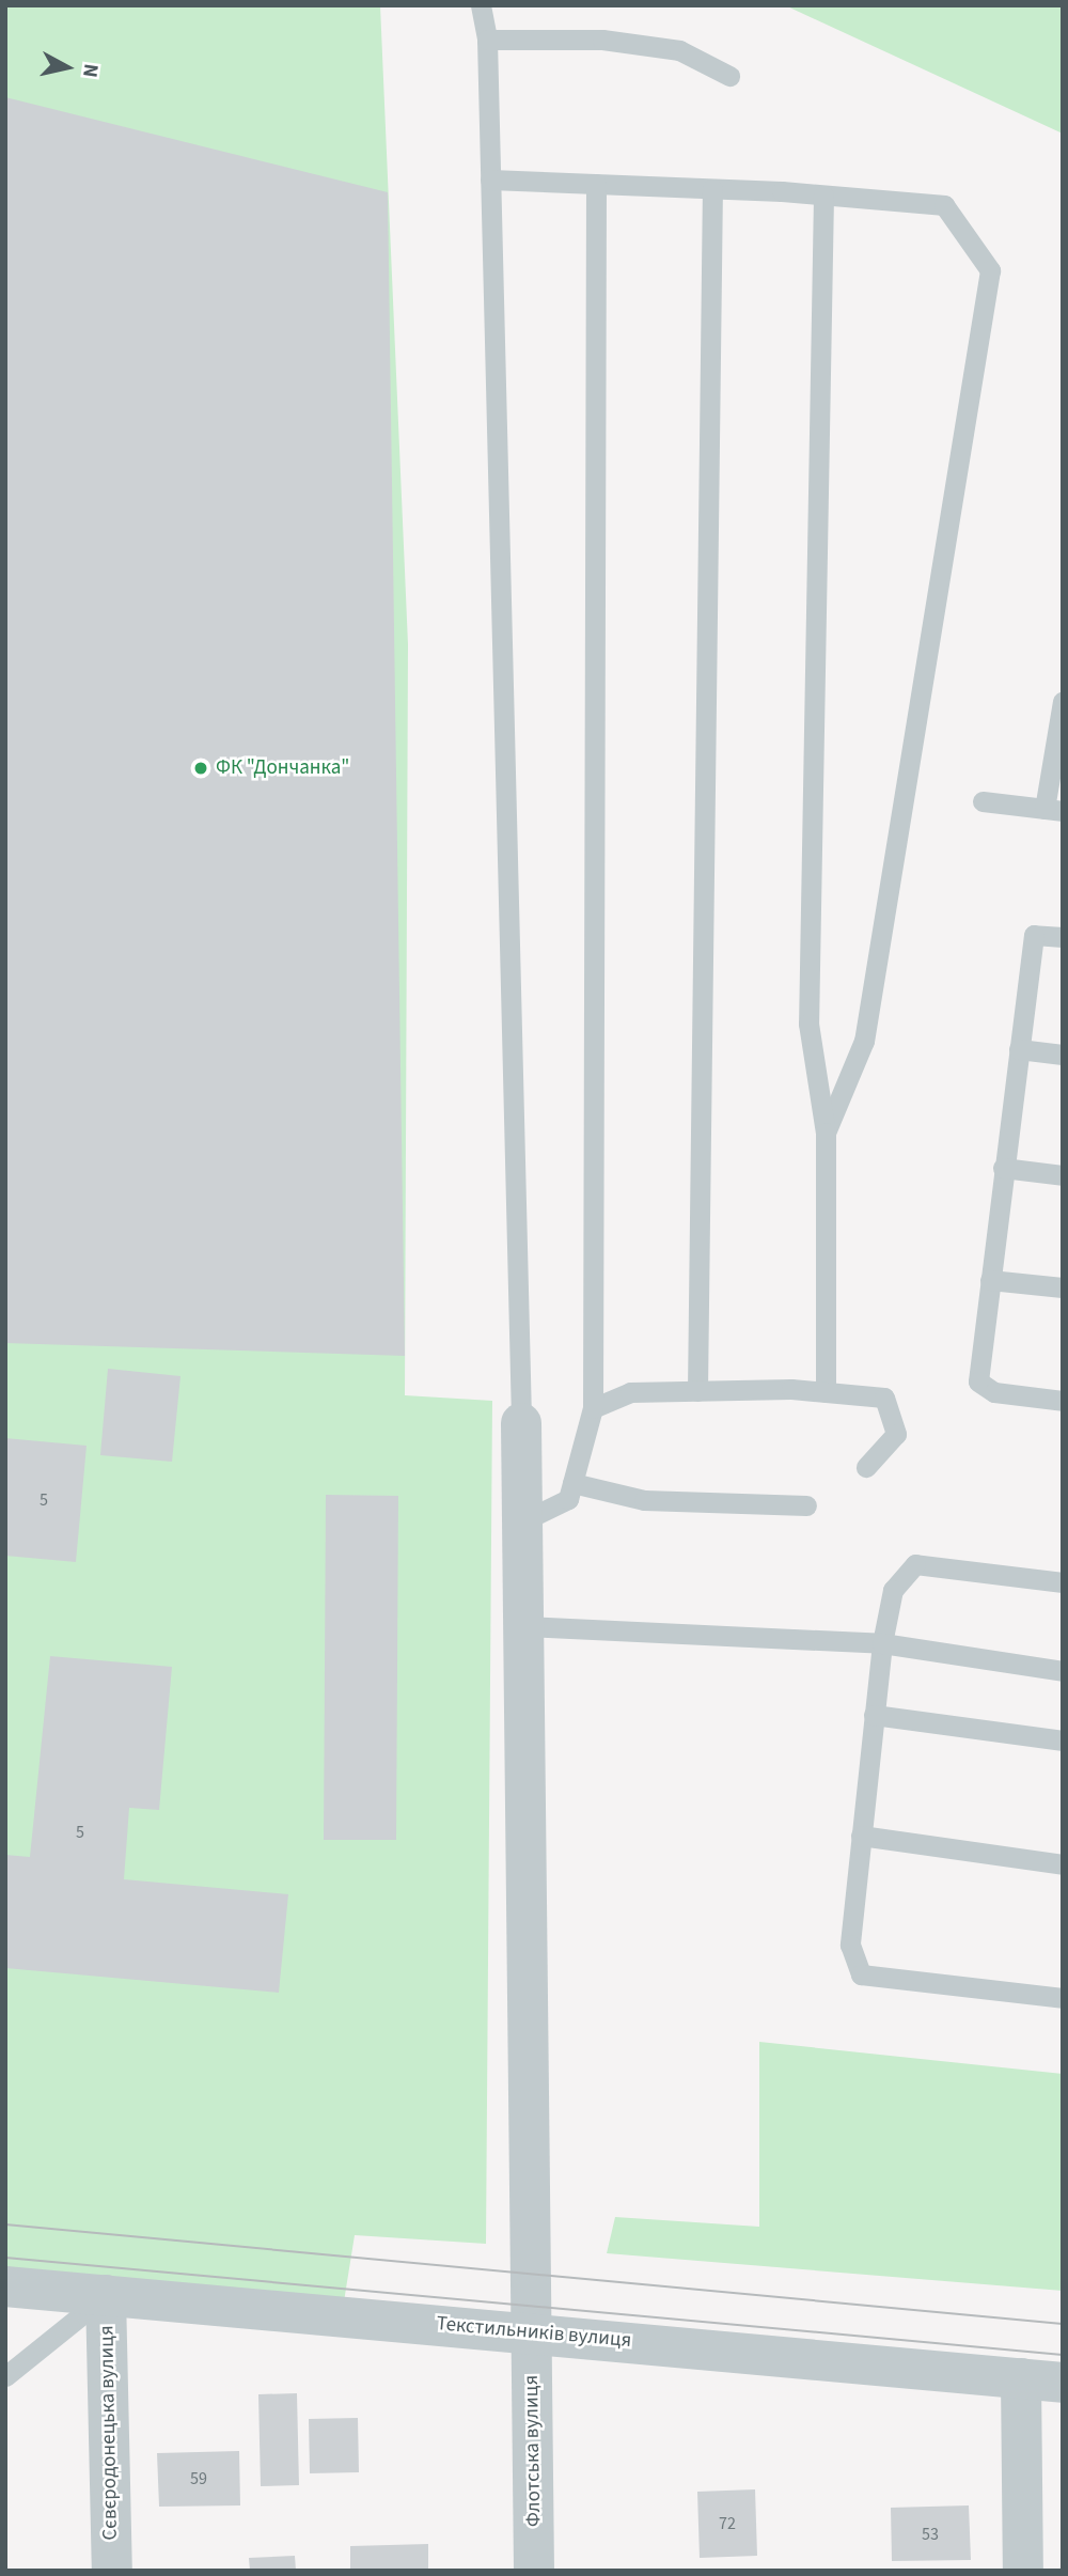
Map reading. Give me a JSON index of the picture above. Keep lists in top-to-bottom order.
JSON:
{
  "streets": {
    "street": ["Текстильників вулиця", "Сєвєродонецька вулиця", "Флотська вулиця"]
  },
  "crossings": [
    ["Текстильників вулиця", "Сєвєродонецька вулиця"],
    ["Текстильників вулиця", "Флотська вулиця"]
  ],
  "places": ["ФК \"Дончанка\""],
  "house_numbers": [
    "5",
    "5",
    "59",
    "72",
    "53"
  ],
  "north": "right"
}
